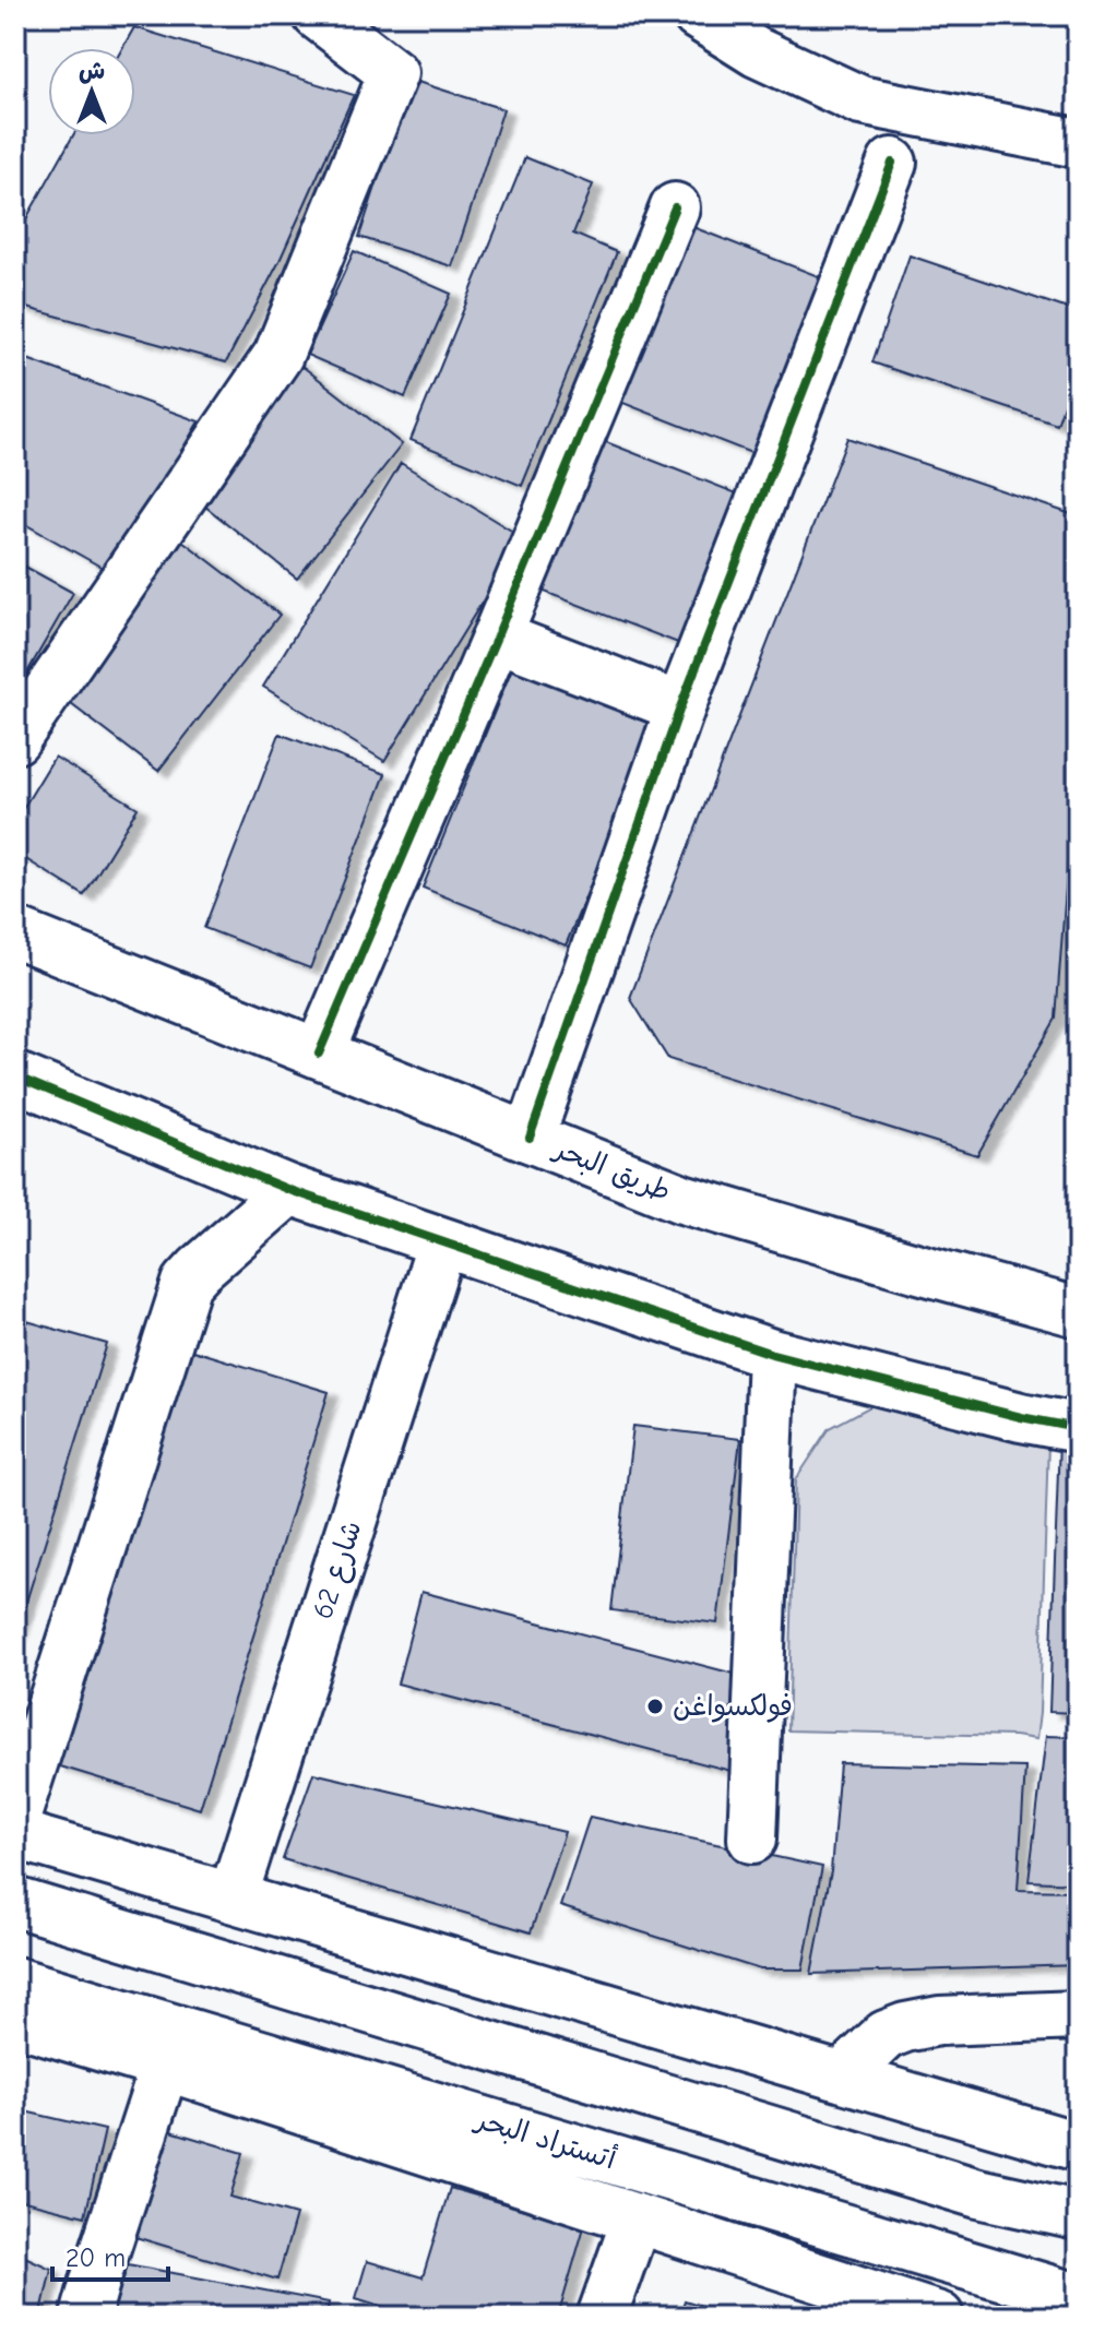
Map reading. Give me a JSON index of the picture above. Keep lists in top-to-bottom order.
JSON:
{
  "streets": {
    "main road": ["طريق البحر", "شارع 62", "أتستراد البحر"]
  },
  "places": ["فولكسواغن"],
  "scale_bar": "20 m",
  "north": "top"
}
